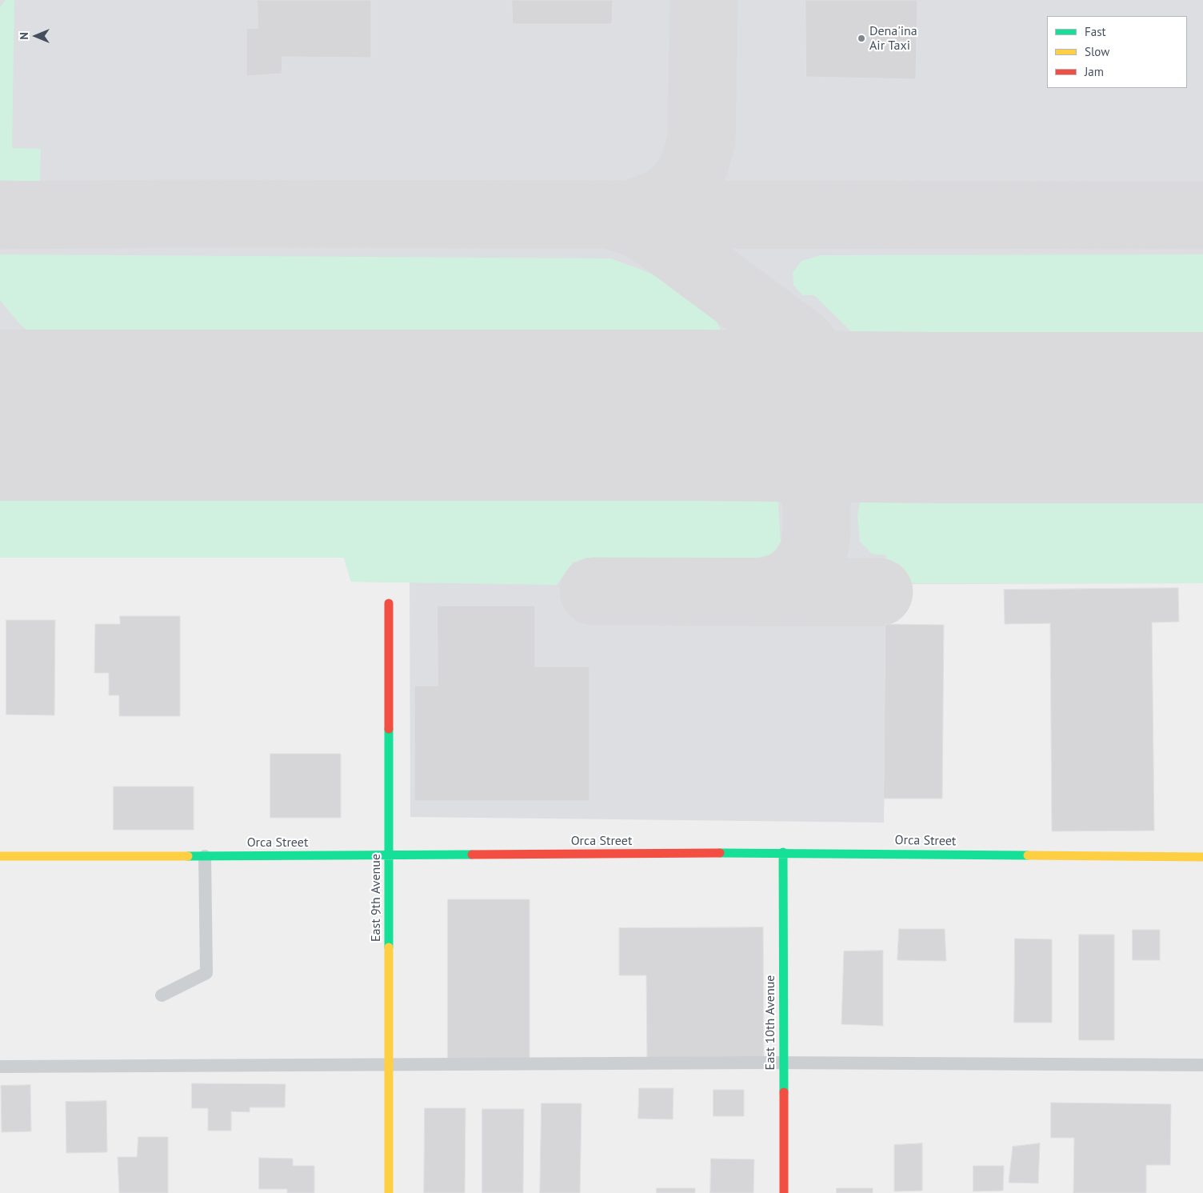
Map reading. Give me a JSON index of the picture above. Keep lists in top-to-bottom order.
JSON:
{
  "streets": {
    "street": ["Orca Street", "East 9th Avenue", "East 10th Avenue"]
  },
  "crossings": [
    ["Orca Street", "East 9th Avenue"],
    ["Orca Street", "East 10th Avenue"]
  ],
  "places": ["Dena'ina Air Taxi"],
  "legend": ["Fast", "Slow", "Jam"],
  "north": "left"
}
